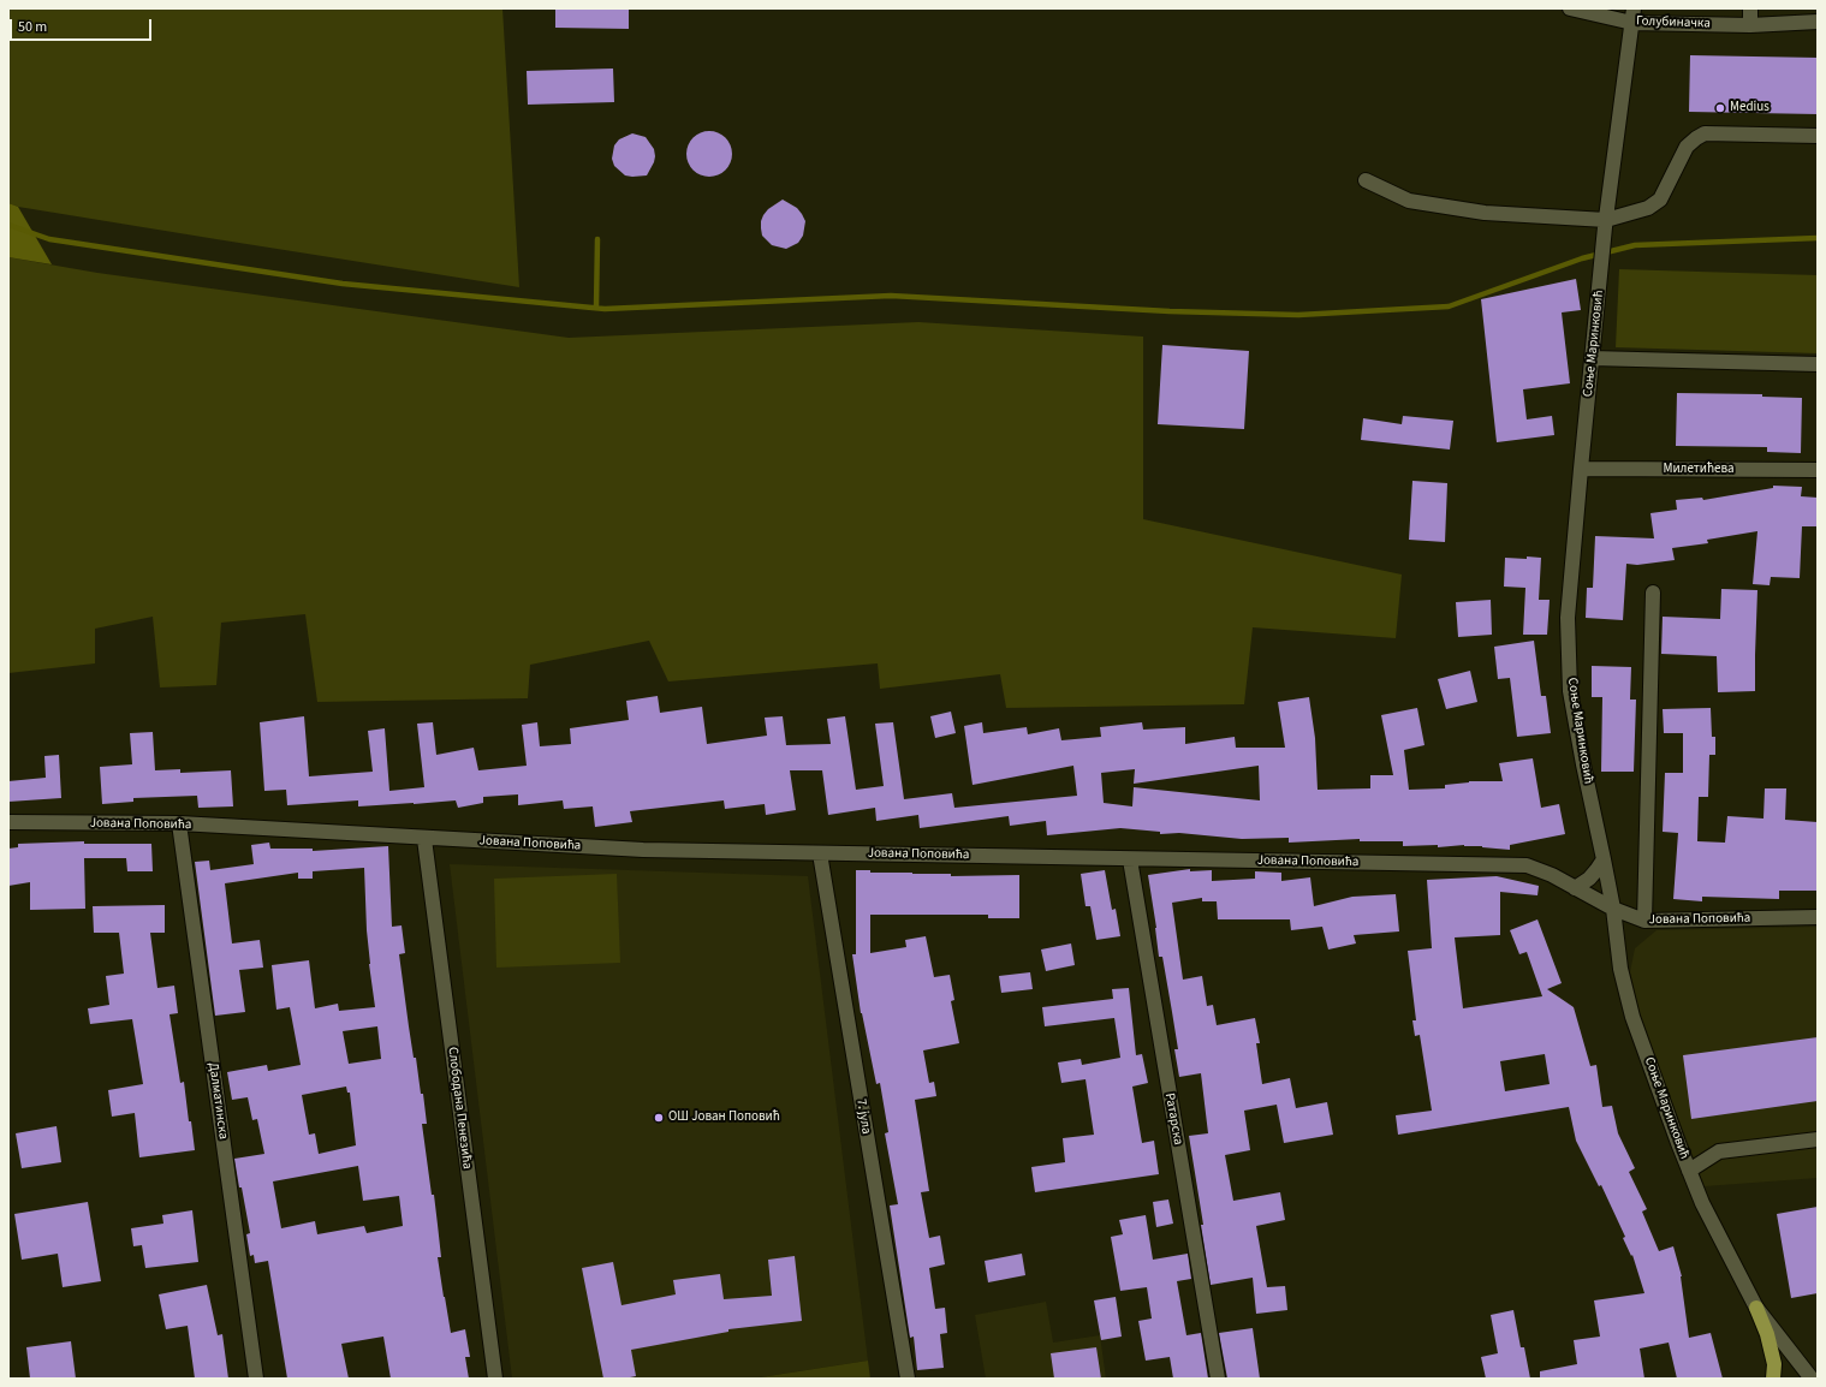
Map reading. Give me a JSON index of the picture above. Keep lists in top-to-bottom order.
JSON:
{
  "streets": {
    "street": [
      "Голубиначка",
      "Соње Маринковић",
      "Милетићева",
      "Јована Поповића",
      "Далматинска",
      "Слободана Пенезића",
      "7. јула",
      "Ратарска"
    ]
  },
  "crossings": [
    ["Голубиначка", "Соње Маринковић"],
    ["Соње Маринковић", "Милетићева"],
    ["Соње Маринковић", "Јована Поповића"],
    ["Јована Поповића", "Далматинска"],
    ["Јована Поповића", "Слободана Пенезића"],
    ["Јована Поповића", "7. јула"],
    ["Јована Поповића", "Ратарска"]
  ],
  "places": ["Medius", "ОШ Јован Поповић"],
  "scale_bar": "50 m"
}
